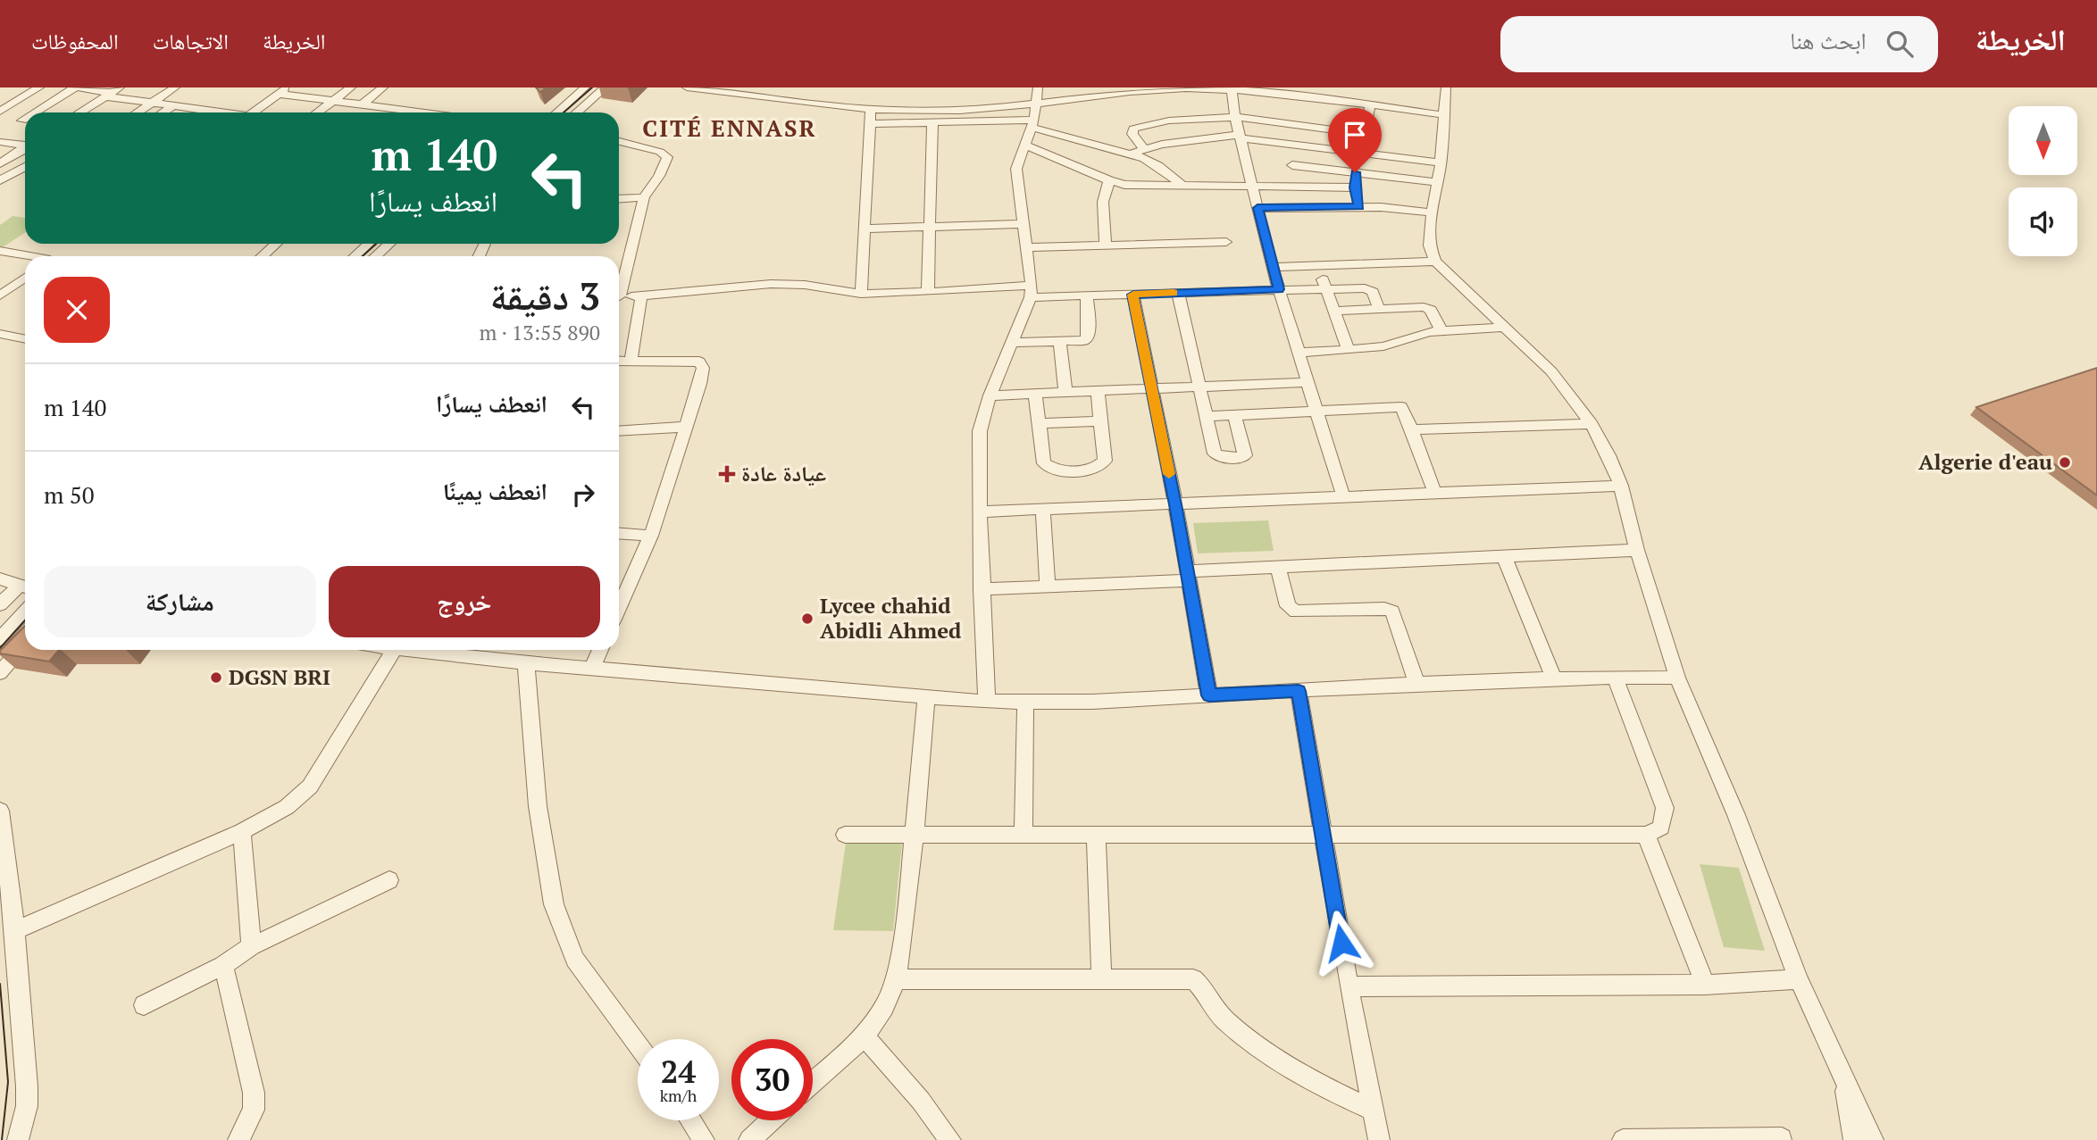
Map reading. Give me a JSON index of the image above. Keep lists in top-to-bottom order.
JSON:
{
  "districts": ["CITÉ ENNASR"],
  "places": {
    "other": ["Algerie d'eau", "Lycee chahid Abidli Ahmed", "DGSN BRI"],
    "health": ["عيادة عادة"]
  },
  "north": "bottom",
  "page": {
    "header": "الخريطة",
    "search": "ابحث هنا",
    "nav": ["الخريطة", "الاتجاهات", "المحفوظات"],
    "turn": ["140 m", "انعطف يسارًا"],
    "heading": ["3 دقيقة", "890 m · 13:55"],
    "list": [
      {
        "name": "انعطف يسارًا",
        "value": "140 m"
      },
      {
        "name": "انعطف يمينًا",
        "value": "50 m"
      }
    ],
    "buttons": ["خروج", "مشاركة"],
    "speed": "24 km/h",
    "limit": "30"
  }
}
